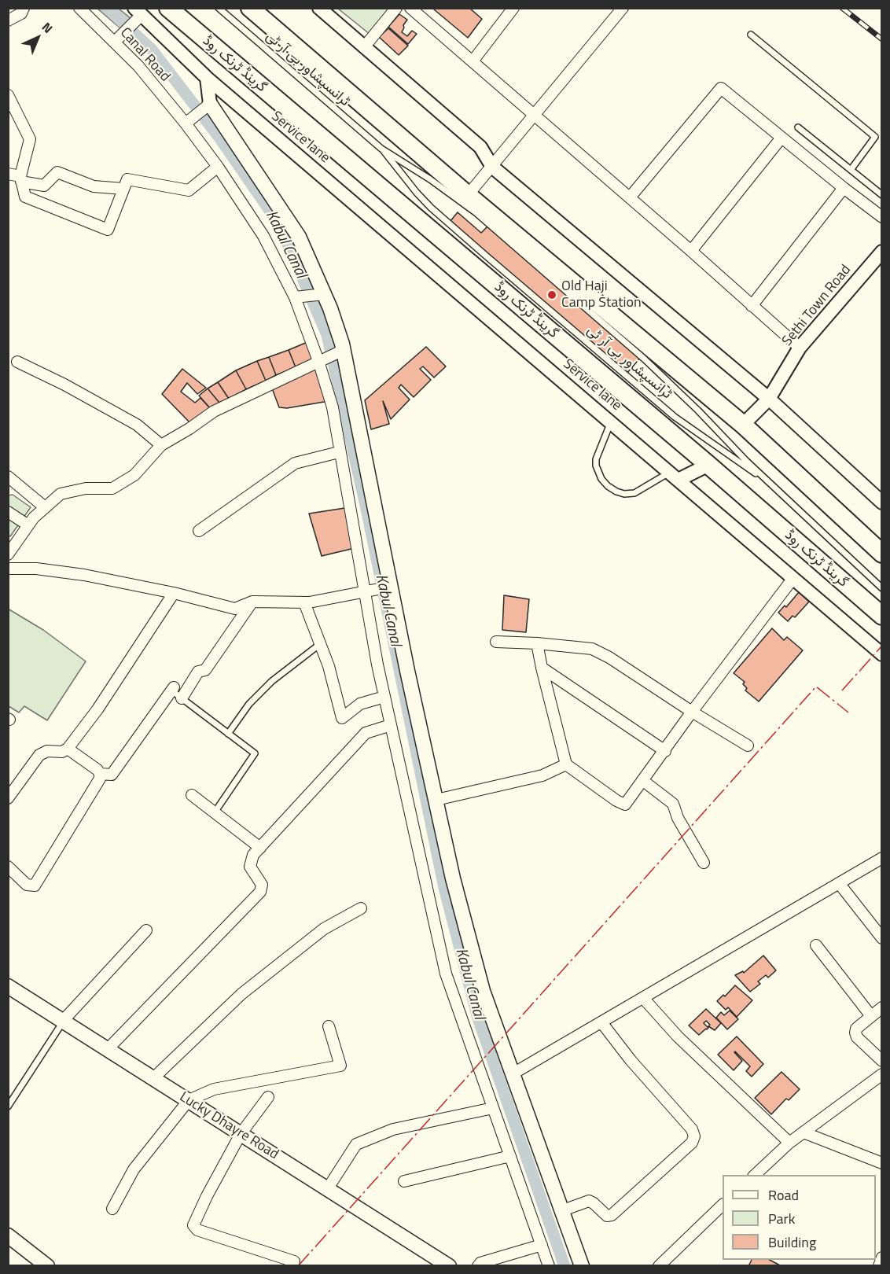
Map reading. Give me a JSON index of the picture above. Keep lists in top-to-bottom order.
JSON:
{
  "streets": {
    "highway": ["گرینڈ ٹرنک روڈ"],
    "main road": ["Lucky Dhayre Road"],
    "street": ["Canal Road", "Service lane", "Sethi Town Road"],
    "lane": ["ٹرانسپشاور بی آر ٹی"]
  },
  "water": ["Kabul Canal"],
  "places": ["Old Haji Camp Station"],
  "legend": ["Road", "Park", "Building"],
  "north": "top right"
}
